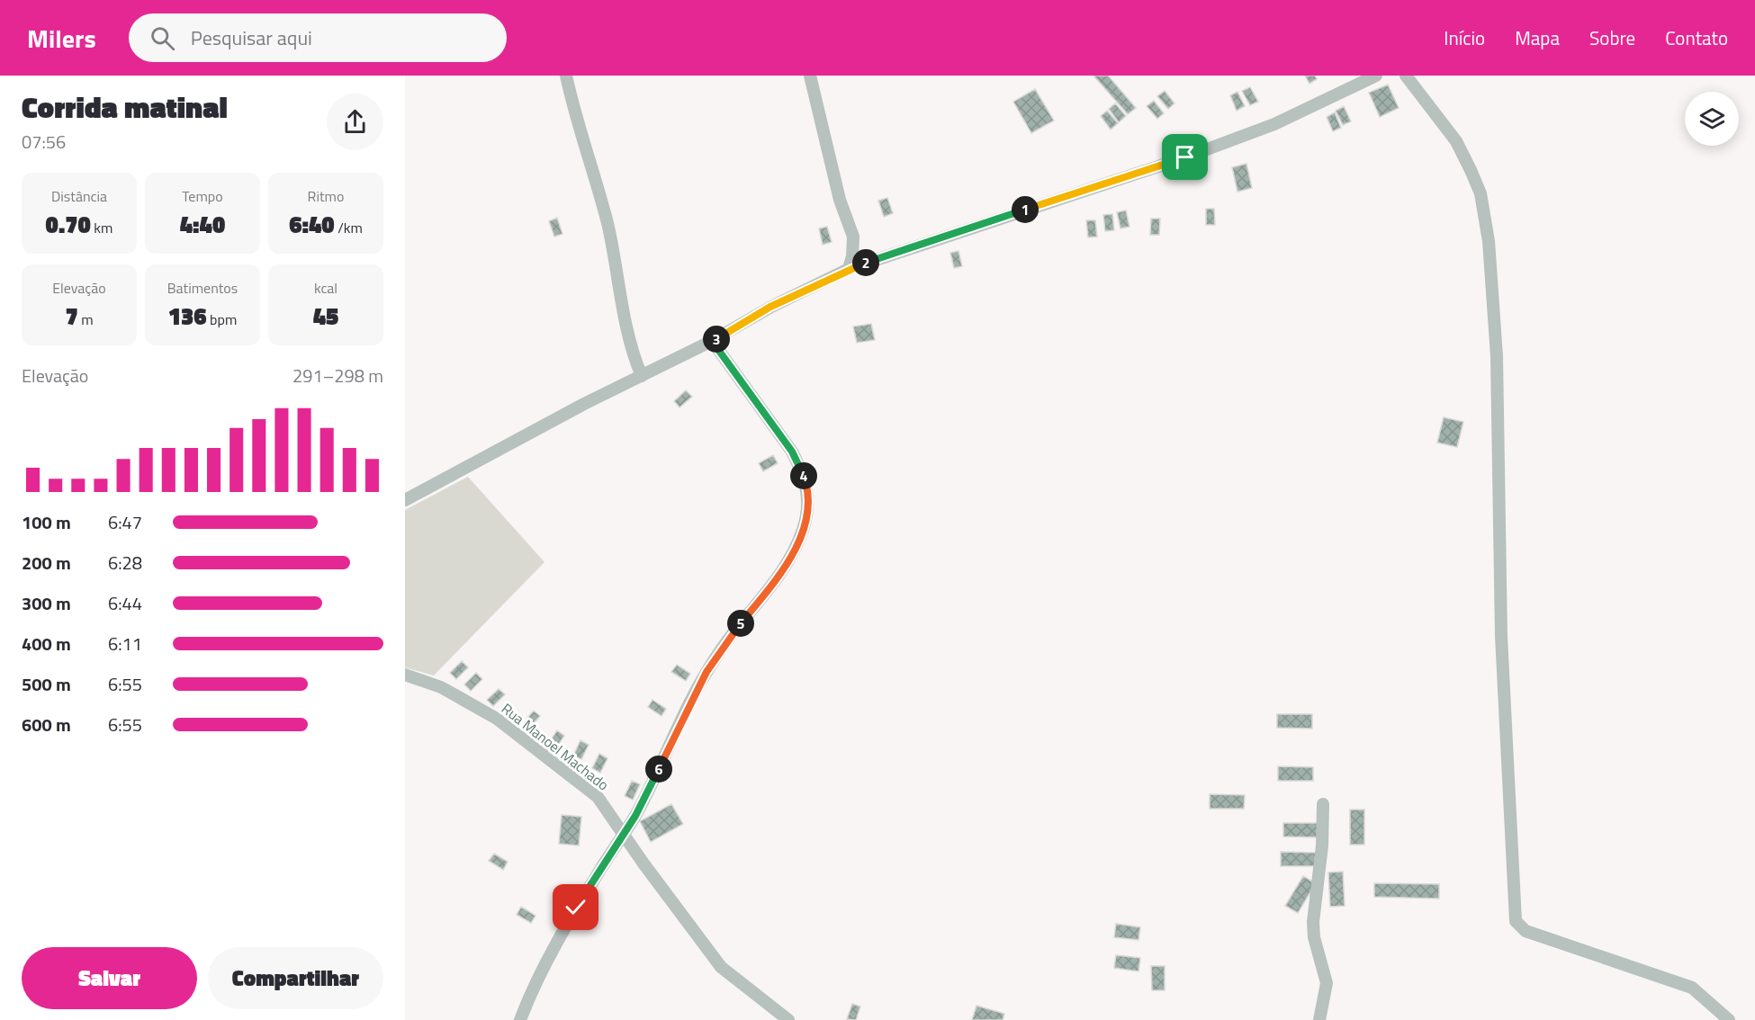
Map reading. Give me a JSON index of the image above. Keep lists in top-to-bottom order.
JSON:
{
  "streets": {
    "street": ["Rua Manoel Machado"]
  },
  "page": {
    "header": "Milers",
    "search": "Pesquisar aqui",
    "nav": [
      "Início",
      "Mapa",
      "Sobre",
      "Contato"
    ],
    "heading": ["Corrida matinal", "07:56"],
    "stats": [
      ["Distância", "0.70 km"],
      ["Tempo", "4:40"],
      ["Ritmo", "6:40 /km"],
      ["Elevação", "7 m"],
      ["Batimentos", "136 bpm"],
      ["kcal", "45"]
    ],
    "pins": [
      "1",
      "2",
      "3",
      "4",
      "5",
      "6"
    ],
    "chart": ["Elevação", "291–298 m"],
    "list": [
      {
        "name": "100 m",
        "note": "6:47"
      },
      {
        "name": "200 m",
        "note": "6:28"
      },
      {
        "name": "300 m",
        "note": "6:44"
      },
      {
        "name": "400 m",
        "note": "6:11"
      },
      {
        "name": "500 m",
        "note": "6:55"
      },
      {
        "name": "600 m",
        "note": "6:55"
      }
    ],
    "buttons": ["Salvar", "Compartilhar"]
  }
}
